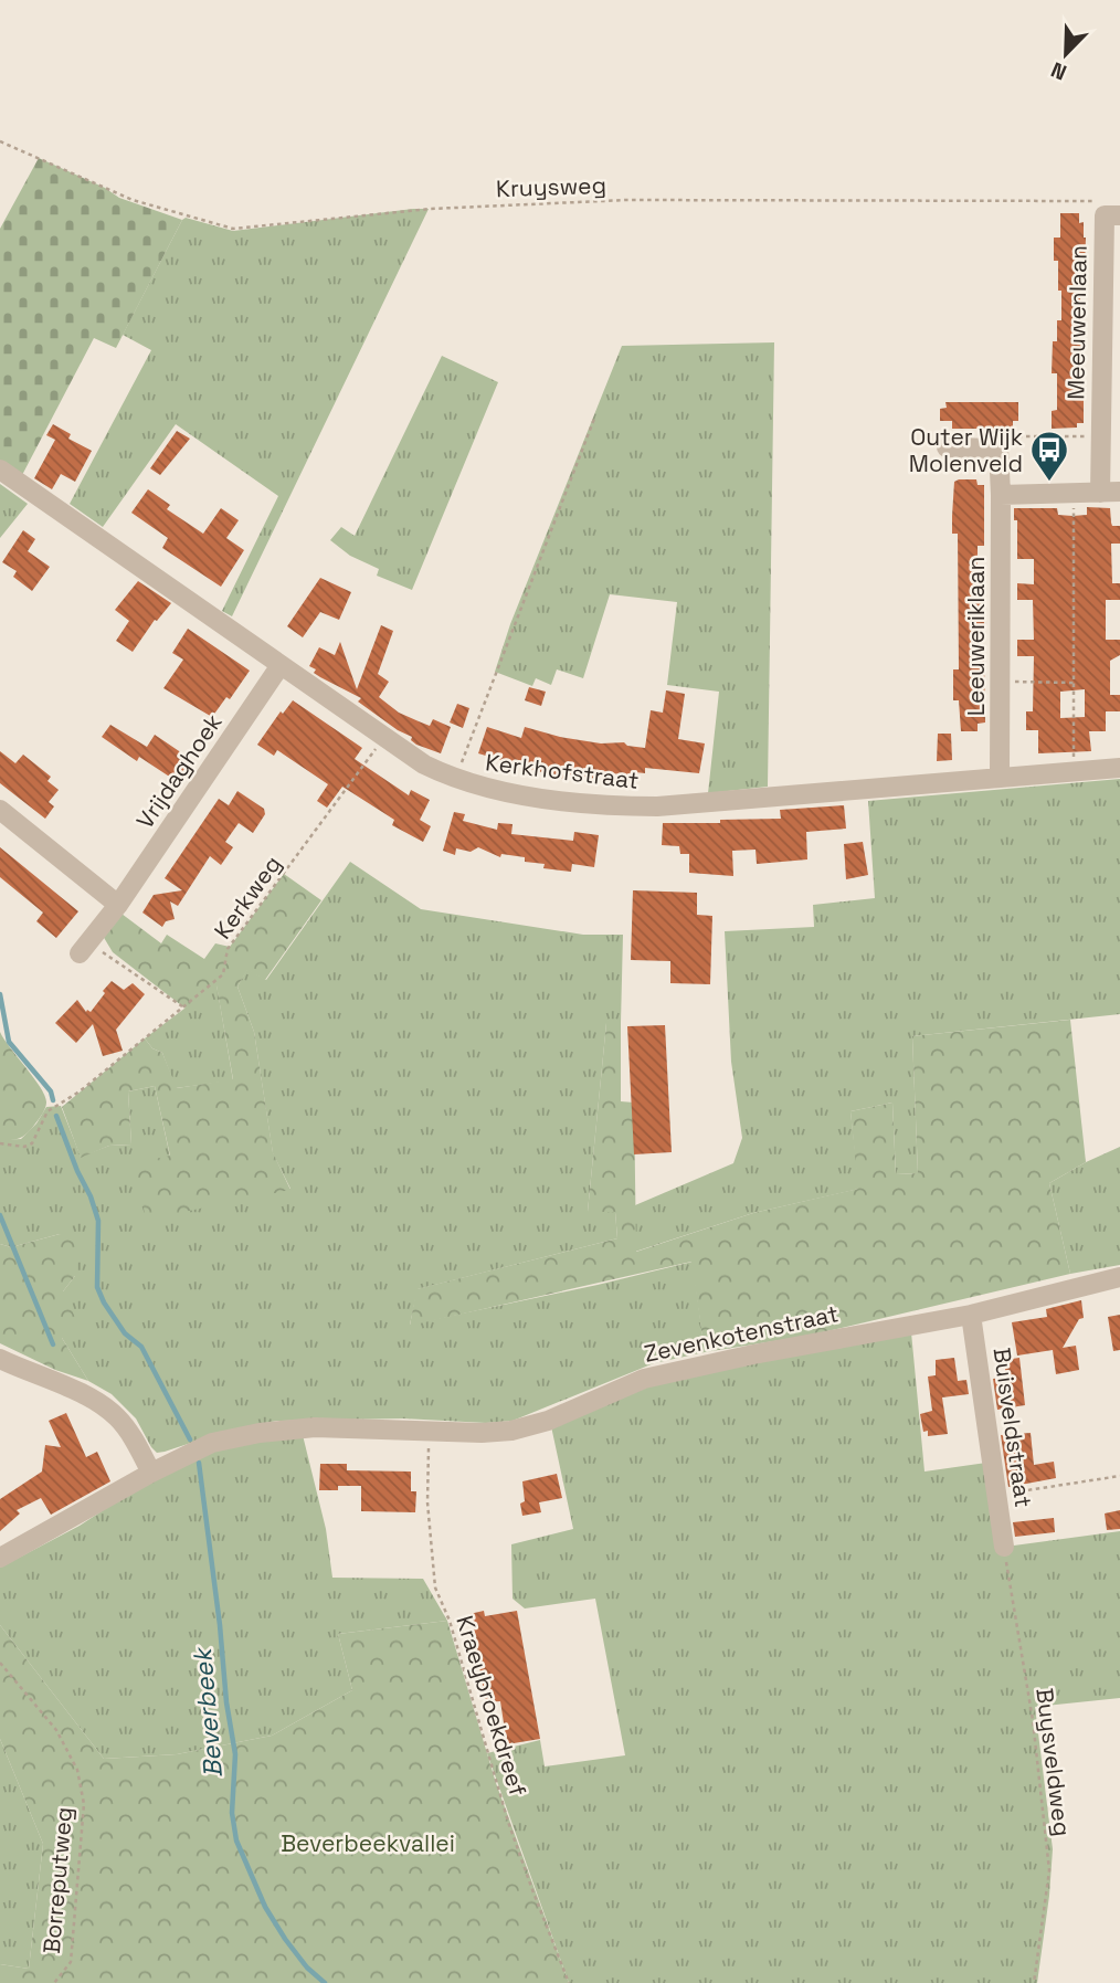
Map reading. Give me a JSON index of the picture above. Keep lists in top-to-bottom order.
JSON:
{
  "streets": {
    "street": [
      "Meeuwenlaan",
      "Leeuweriklaan",
      "Vrijdaghoek",
      "Kerkhofstraat",
      "Zevenkotenstraat",
      "Buisveldstraat"
    ],
    "path": [
      "Kruysweg",
      "Kerkweg",
      "Kraeybroekdreef",
      "Buysveldweg",
      "Borreputweg"
    ]
  },
  "crossings": [
    ["Kruysweg", "Meeuwenlaan"],
    ["Leeuweriklaan", "Kerkhofstraat"],
    ["Vrijdaghoek", "Kerkhofstraat"],
    ["Kerkhofstraat", "Kerkweg"],
    ["Zevenkotenstraat", "Buisveldstraat"],
    ["Zevenkotenstraat", "Kraeybroekdreef"],
    ["Buisveldstraat", "Buysveldweg"]
  ],
  "water": ["Beverbeek"],
  "parks": ["Beverbeekvallei"],
  "places": {
    "bus stop": ["Outer Wijk Molenveld"]
  },
  "north": "bottom left"
}
